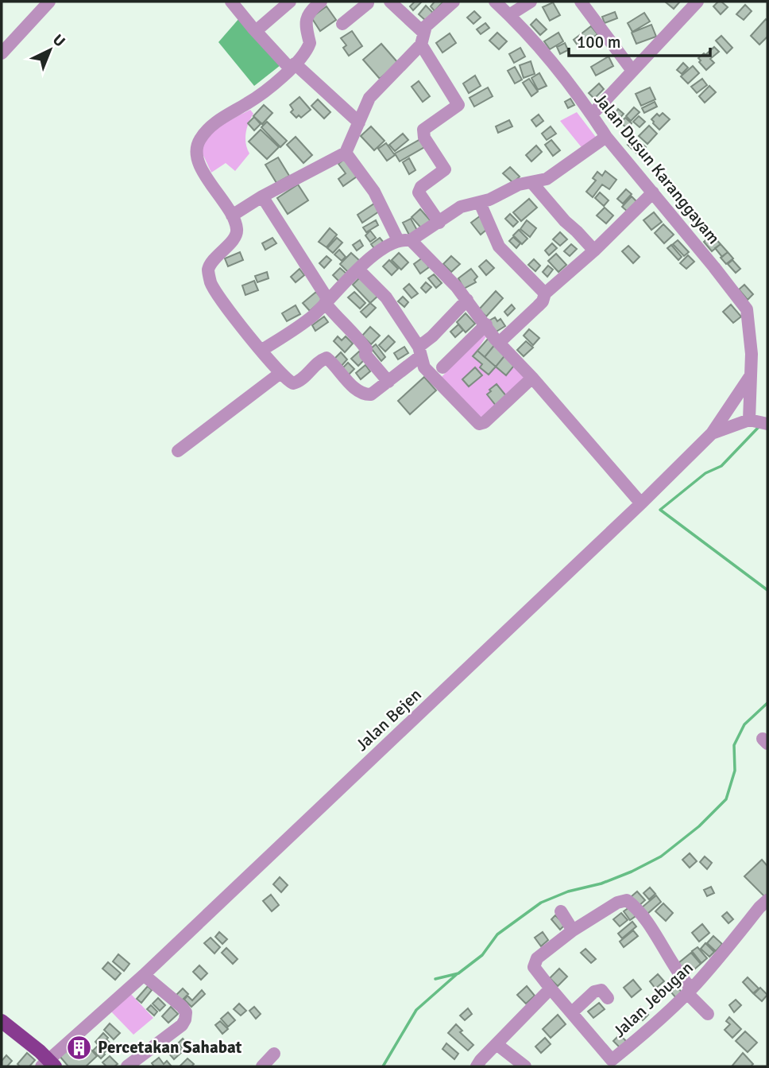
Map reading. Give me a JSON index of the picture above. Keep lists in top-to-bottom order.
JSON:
{
  "streets": {
    "street": ["Jalan Dusun Karanggayam", "Jalan Bejen", "Jalan Jebugan"]
  },
  "crossings": [
    ["Jalan Dusun Karanggayam", "Jalan Bejen"]
  ],
  "places": {
    "building": ["Percetakan Sahabat"]
  },
  "scale_bar": "100 m",
  "north": "top right"
}
